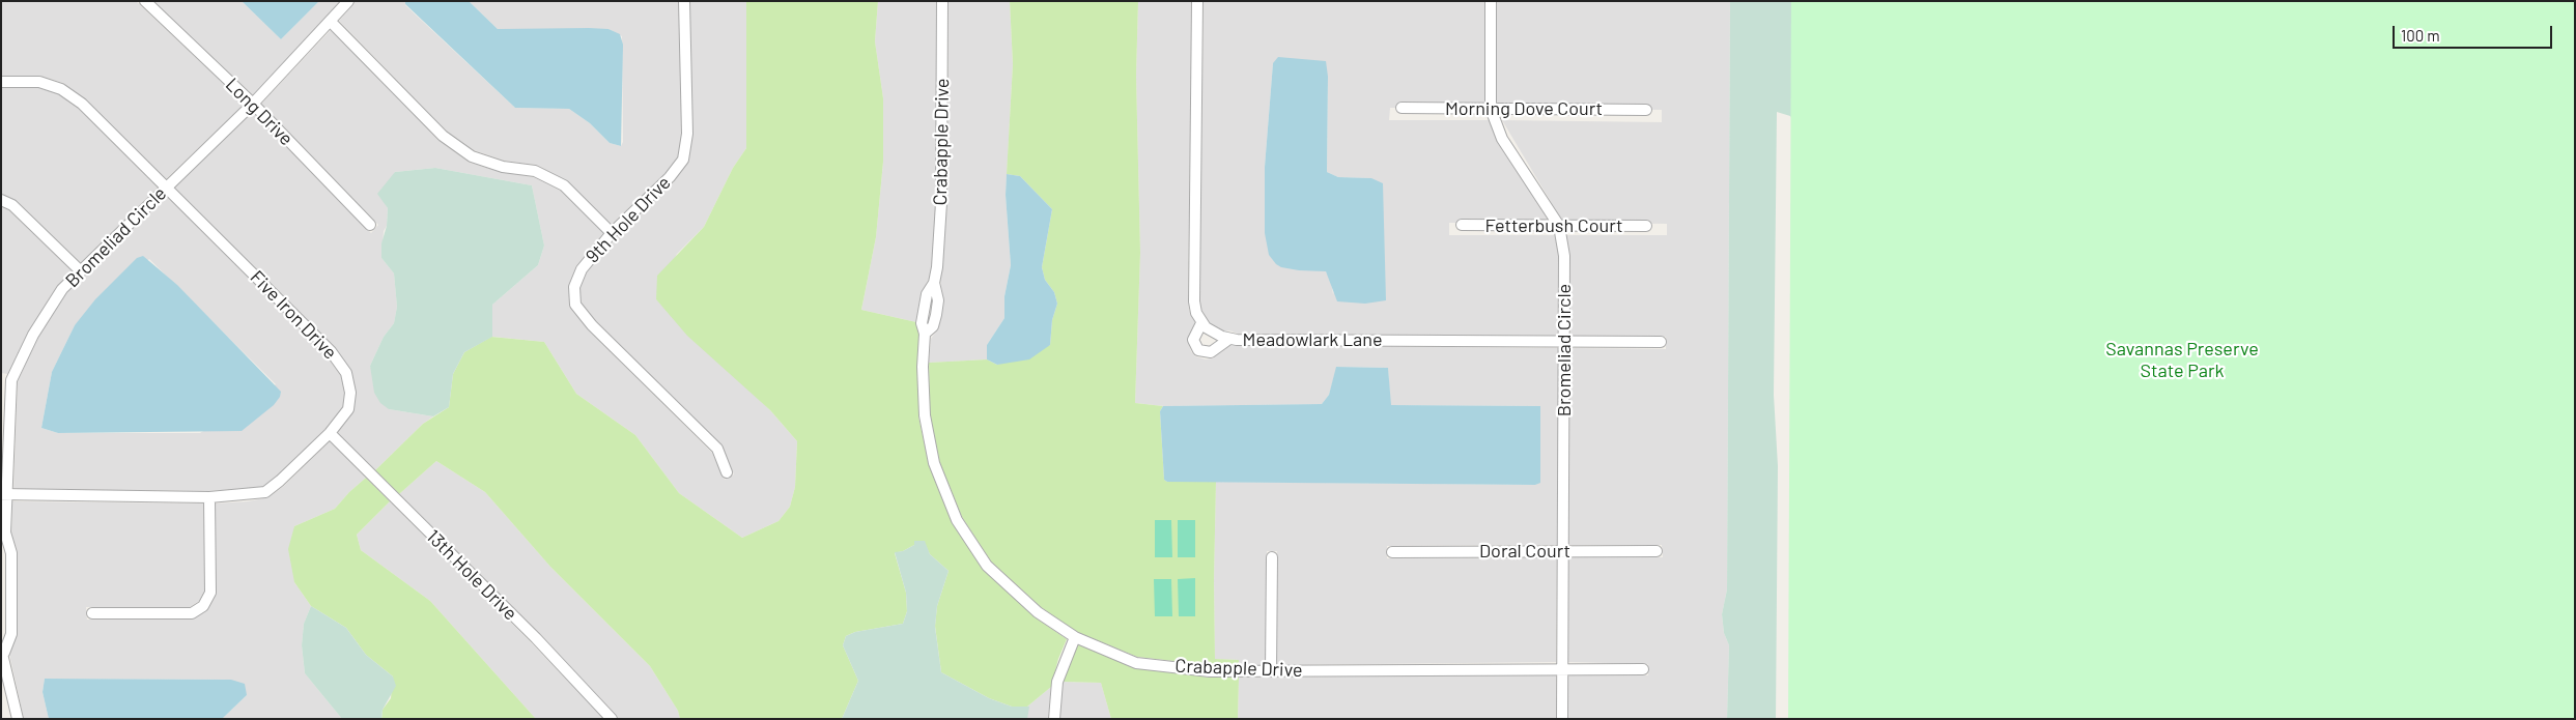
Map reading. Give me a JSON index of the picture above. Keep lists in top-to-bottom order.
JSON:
{
  "streets": {
    "street": [
      "Morning Dove Court",
      "Long Drive",
      "Crabapple Drive",
      "9th Hole Drive",
      "Fetterbush Court",
      "Bromeliad Circle",
      "Five Iron Drive",
      "Meadowlark Lane",
      "Doral Court",
      "13th Hole Drive"
    ]
  },
  "crossings": [
    ["Morning Dove Court", "Bromeliad Circle"],
    ["Long Drive", "Bromeliad Circle"],
    ["Crabapple Drive", "Bromeliad Circle"],
    ["Fetterbush Court", "Bromeliad Circle"],
    ["Bromeliad Circle", "Five Iron Drive"],
    ["Bromeliad Circle", "Meadowlark Lane"],
    ["Bromeliad Circle", "Doral Court"],
    ["Five Iron Drive", "13th Hole Drive"]
  ],
  "parks": ["Savannas Preserve State Park"],
  "scale_bar": "100 m"
}
